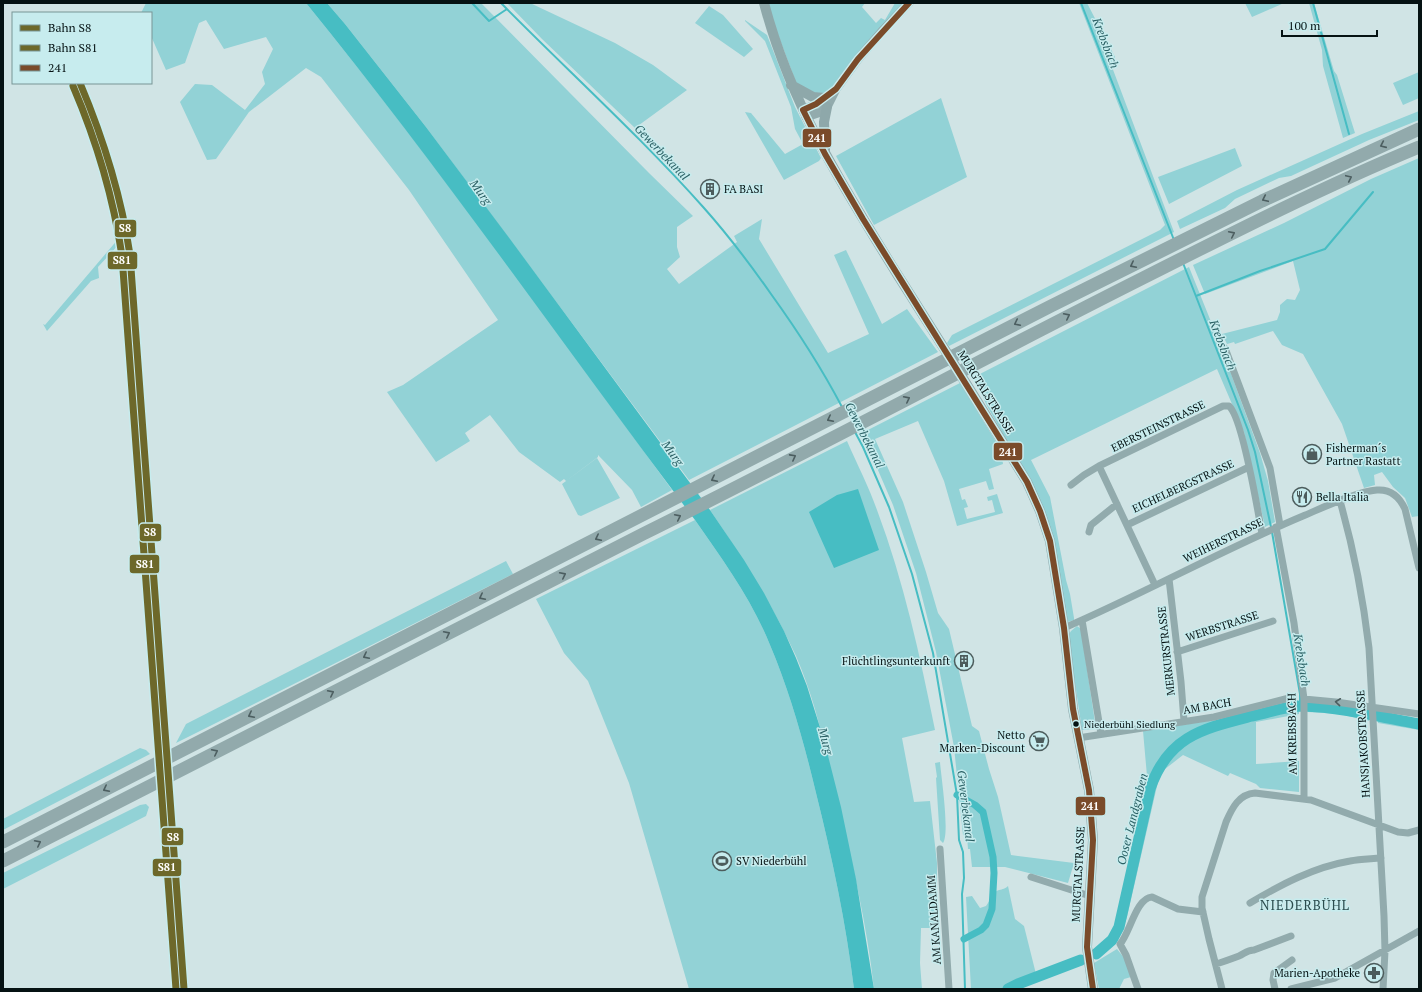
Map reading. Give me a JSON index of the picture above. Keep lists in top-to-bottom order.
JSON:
{
  "streets": {
    "main road": ["MURGTALSTRASSE"],
    "street": [
      "EBERSTEINSTRASSE",
      "EICHELBERGSTRASSE",
      "WEIHERSTRASSE",
      "WERBSTRASSE",
      "MERKURSTRASSE",
      "AM BACH",
      "AM KREBSBACH",
      "HANSJAKOBSTRASSE",
      "AM KANALDAMM"
    ]
  },
  "crossings": [
    ["MURGTALSTRASSE", "WEIHERSTRASSE"],
    ["EBERSTEINSTRASSE", "EICHELBERGSTRASSE"],
    ["EICHELBERGSTRASSE", "WEIHERSTRASSE"],
    ["EICHELBERGSTRASSE", "AM KREBSBACH"],
    ["WEIHERSTRASSE", "MERKURSTRASSE"],
    ["WEIHERSTRASSE", "AM KREBSBACH"],
    ["WEIHERSTRASSE", "HANSJAKOBSTRASSE"],
    ["WERBSTRASSE", "MERKURSTRASSE"],
    ["MERKURSTRASSE", "AM BACH"]
  ],
  "districts": ["NIEDERBÜHL"],
  "water": [
    "Krebsbach",
    "Gewerbekanal",
    "Murg",
    "Ooser Landgraben"
  ],
  "places": {
    "building": ["FA BASI", "Flüchtlingsunterkunft"],
    "shop": ["Fisherman´s Partner Rastatt"],
    "restaurant": ["Bella Italia"],
    "other": ["Niederbühl Siedlung"],
    "supermarket": ["Netto Marken-Discount"],
    "sports": ["SV Niederbühl"],
    "pharmacy": ["Marien-Apotheke"]
  },
  "lines": ["transit line 241", "rail line S8", "rail line S81"],
  "legend": ["Bahn S8", "Bahn S81", "241"],
  "scale_bar": "100 m"
}
